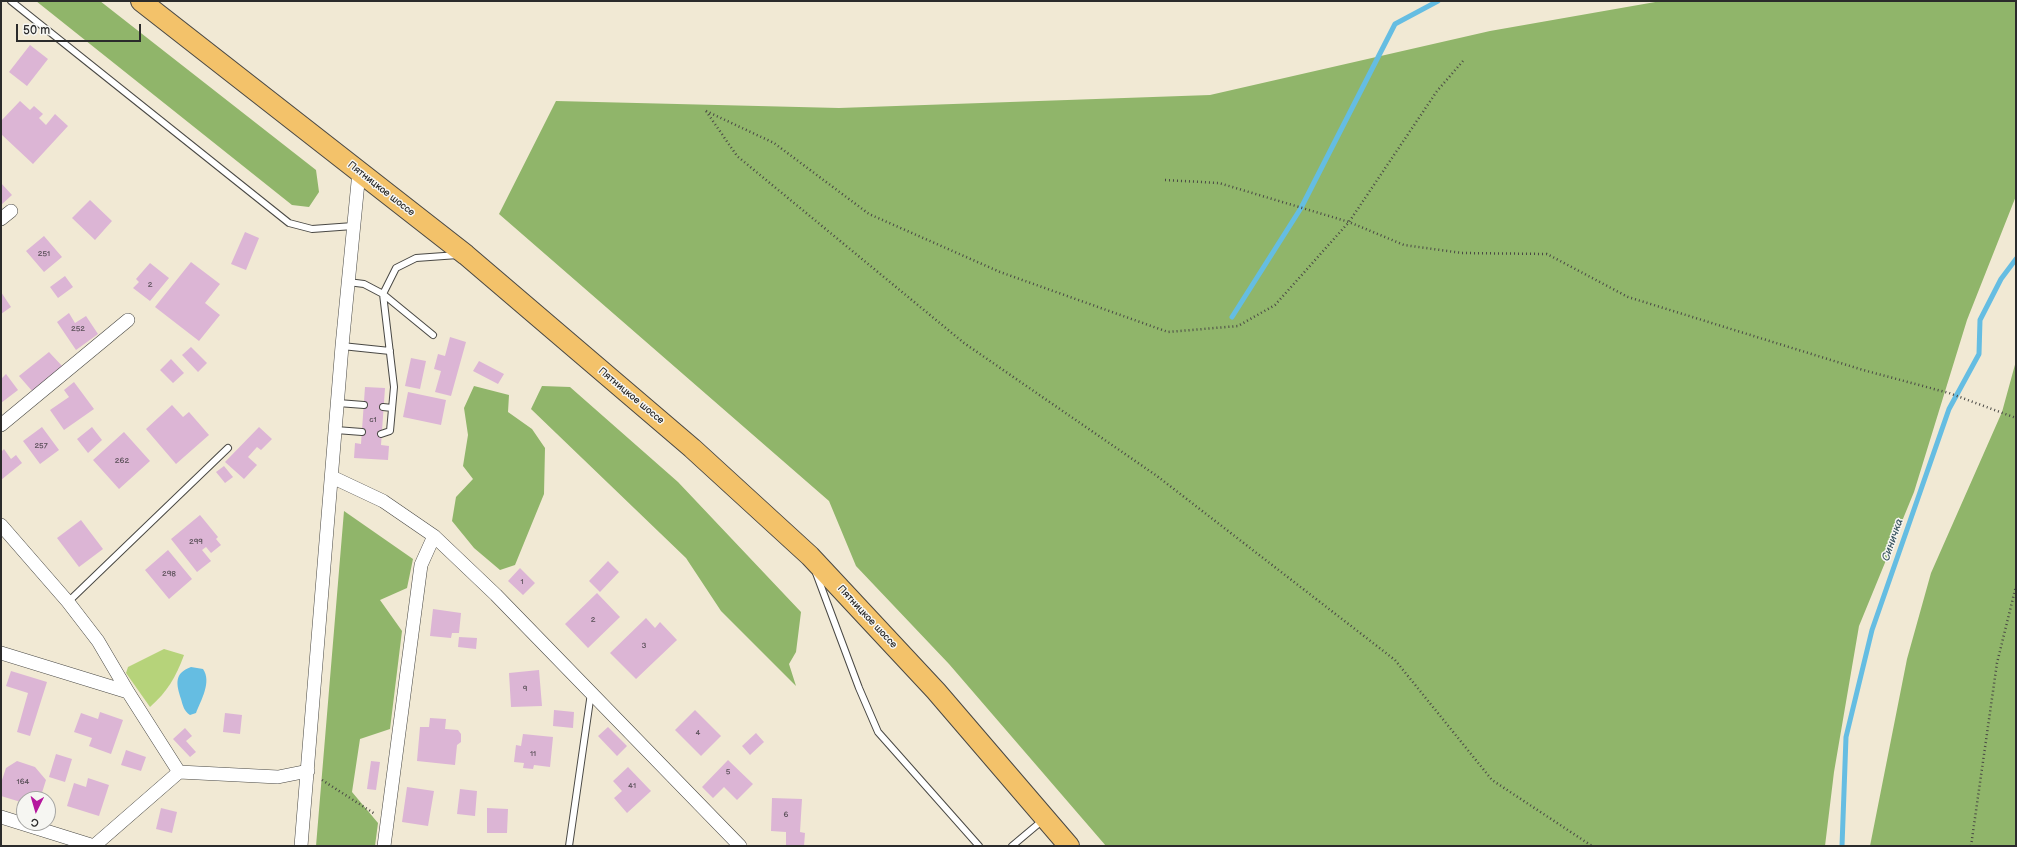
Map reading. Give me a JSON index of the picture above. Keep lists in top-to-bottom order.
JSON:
{
  "streets": {
    "main road": ["Пятницкое шоссе"]
  },
  "water": ["Синичка"],
  "house_numbers": [
    "251",
    "2",
    "252",
    "c1",
    "257",
    "262",
    "299",
    "298",
    "1",
    "2",
    "3",
    "9",
    "4",
    "11",
    "5",
    "164",
    "41",
    "6"
  ],
  "scale_bar": "50 m",
  "north": "bottom"
}
